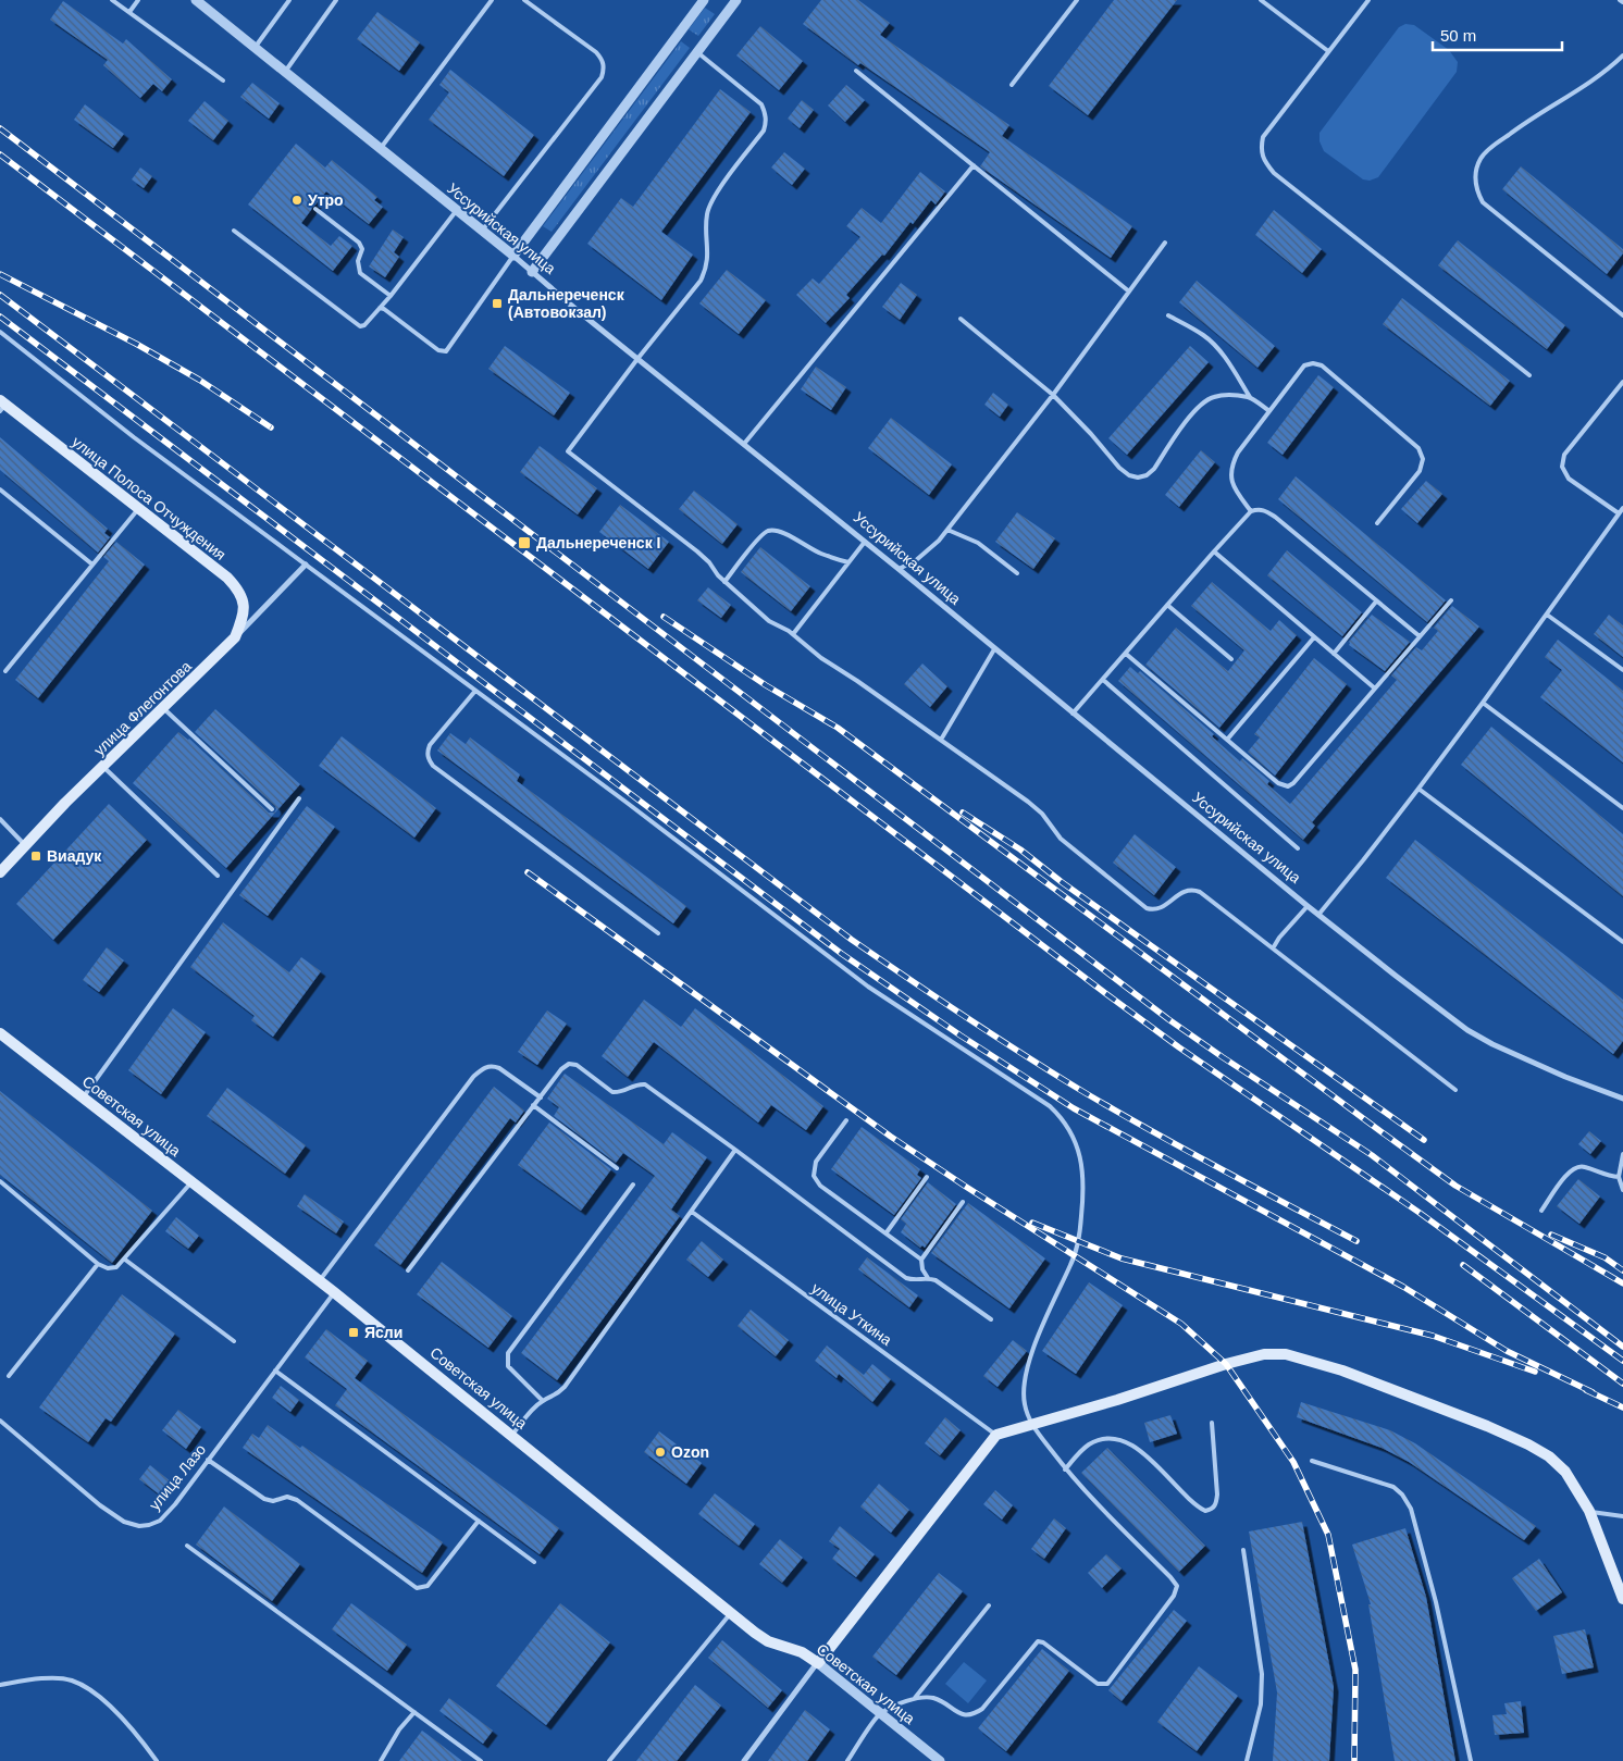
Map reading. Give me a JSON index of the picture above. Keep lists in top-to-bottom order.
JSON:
{
  "streets": {
    "main road": ["улица Полоса Отчуждения", "улица Флегонтова", "Советская улица"],
    "street": ["Уссурийская улица"],
    "lane": ["улица Уткина", "улица Лазо"]
  },
  "crossings": [
    ["улица Полоса Отчуждения", "улица Флегонтова"],
    ["Советская улица", "улица Лазо"]
  ],
  "places": {
    "other": ["Утро", "Ozon"],
    "transit": [
      "Дальнереченск (Автовокзал)",
      "Дальнереченск I",
      "Виадук",
      "Ясли"
    ]
  },
  "scale_bar": "50 m"
}
